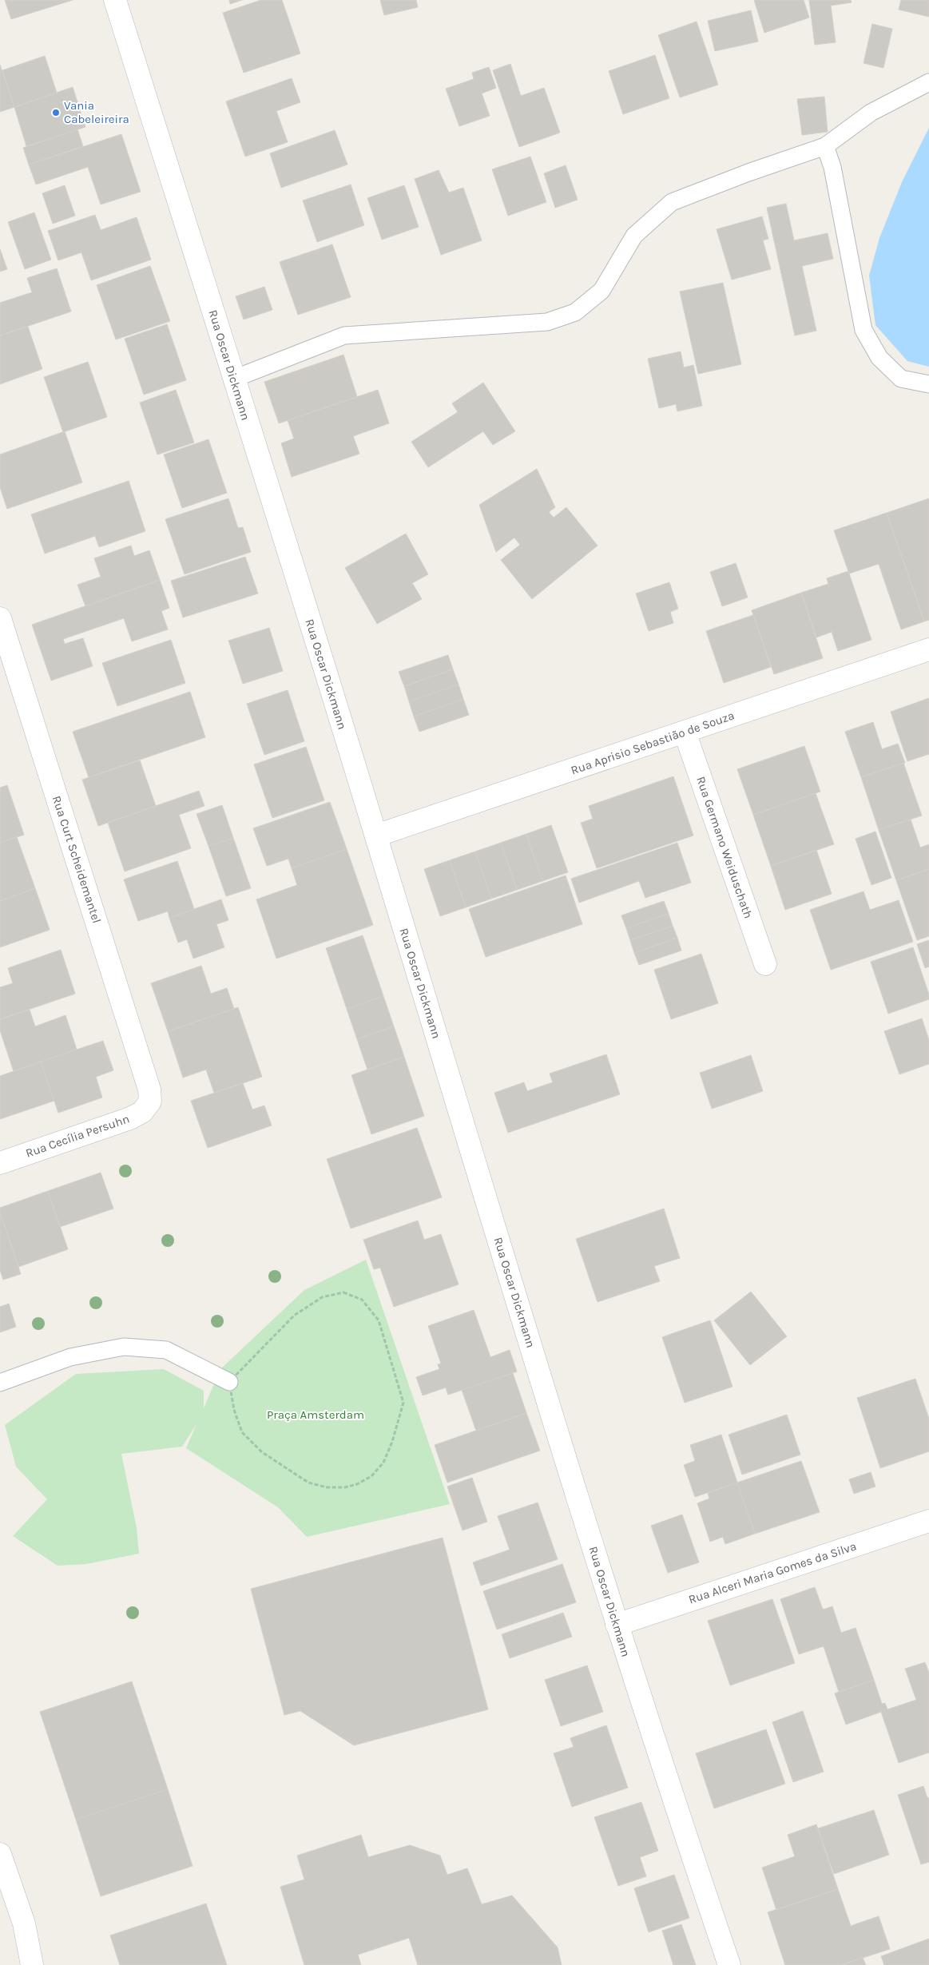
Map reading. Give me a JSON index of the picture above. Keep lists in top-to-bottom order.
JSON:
{
  "streets": {
    "street": [
      "Rua Oscar Dickmann",
      "Rua Aprisio Sebastião de Souza",
      "Rua Germano Weiduschath",
      "Rua Curt Scheidemantel",
      "Rua Cecília Persuhn",
      "Rua Alceri Maria Gomes da Silva"
    ]
  },
  "crossings": [
    ["Rua Oscar Dickmann", "Rua Aprisio Sebastião de Souza"],
    ["Rua Oscar Dickmann", "Rua Alceri Maria Gomes da Silva"],
    ["Rua Aprisio Sebastião de Souza", "Rua Germano Weiduschath"],
    ["Rua Curt Scheidemantel", "Rua Cecília Persuhn"]
  ],
  "parks": ["Praça Amsterdam"],
  "places": ["Vania Cabeleireira"]
}
